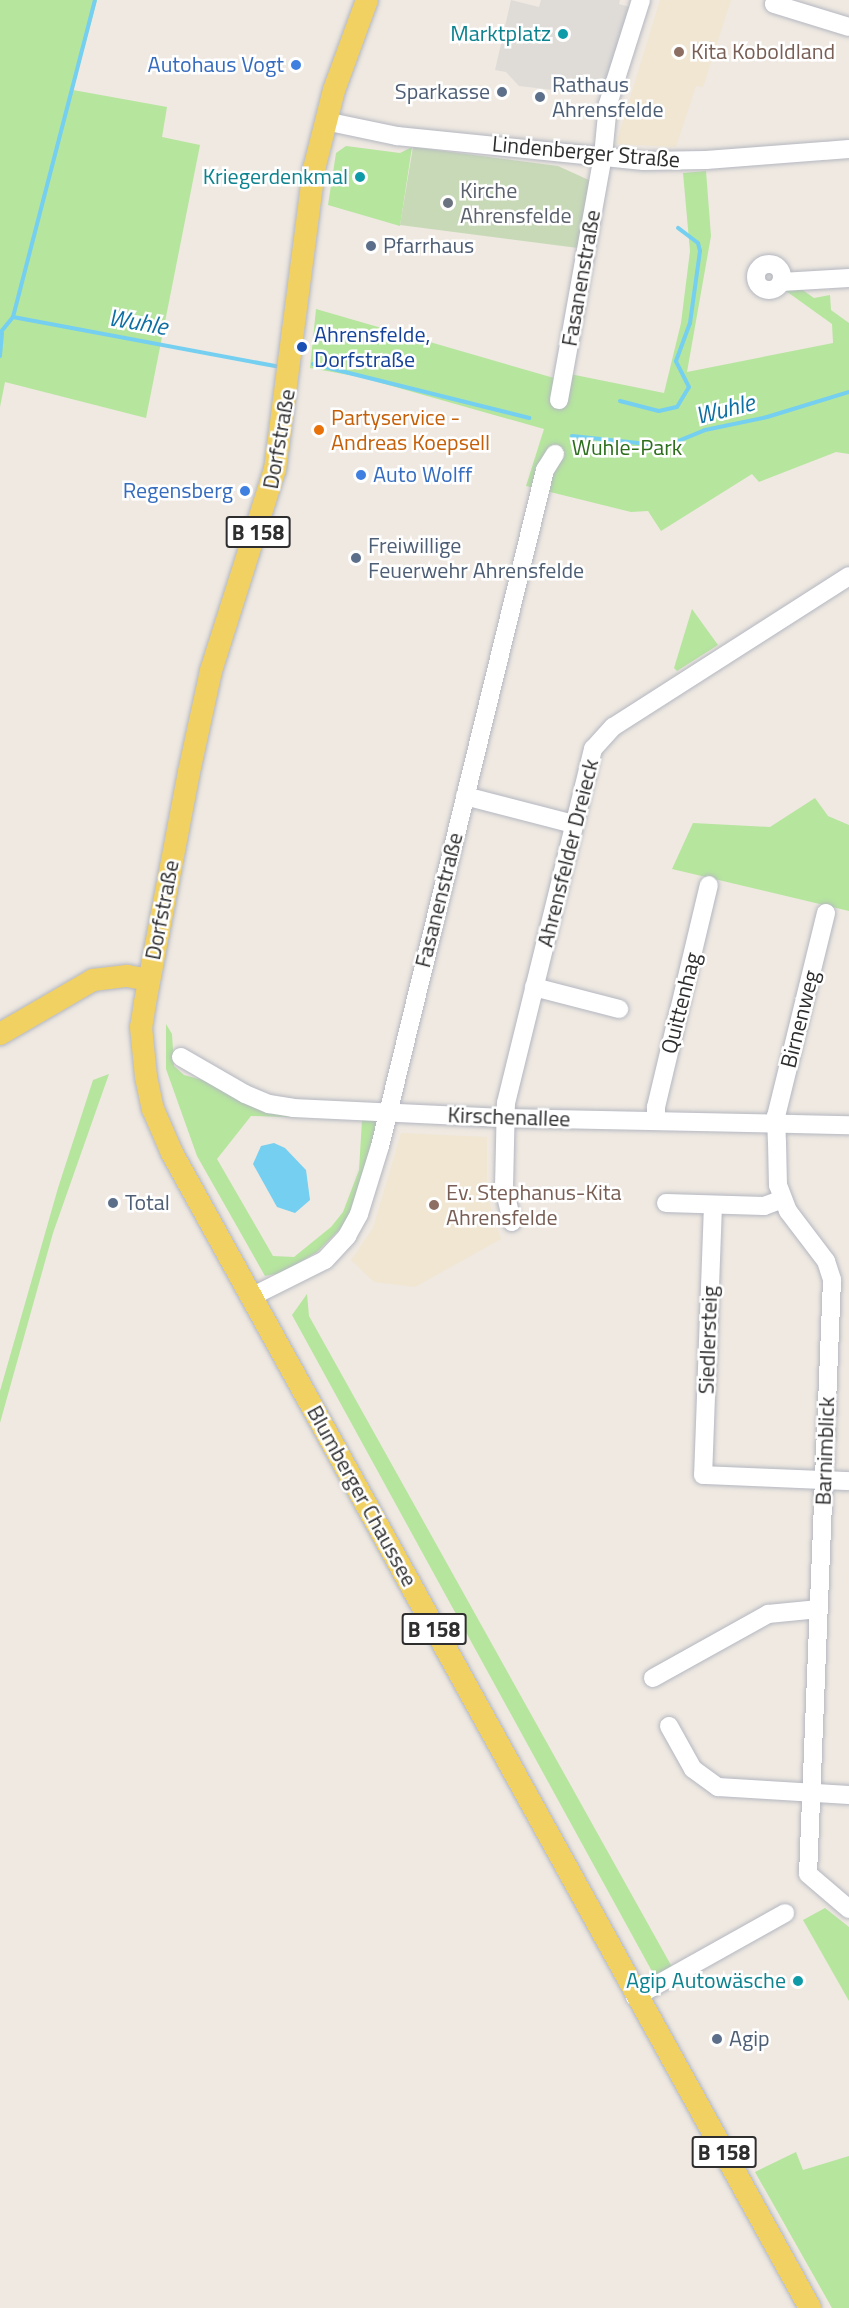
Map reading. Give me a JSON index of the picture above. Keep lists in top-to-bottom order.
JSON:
{
  "streets": {
    "main road": ["Dorfstraße", "B 158", "Blumberger Chaussee"],
    "street": [
      "Lindenberger Straße",
      "Fasanenstraße",
      "Ahrensfelder Dreieck",
      "Quittenhag",
      "Birnenweg",
      "Kirschenallee",
      "Siedlersteig",
      "Barnimblick"
    ]
  },
  "crossings": [
    ["Lindenberger Straße", "Fasanenstraße"],
    ["Lindenberger Straße", "Dorfstraße"],
    ["Fasanenstraße", "Kirschenallee"],
    ["Fasanenstraße", "Blumberger Chaussee"],
    ["Dorfstraße", "Blumberger Chaussee"],
    ["Ahrensfelder Dreieck", "Kirschenallee"],
    ["Quittenhag", "Kirschenallee"],
    ["Birnenweg", "Kirschenallee"],
    ["Birnenweg", "Barnimblick"],
    ["Kirschenallee", "Barnimblick"],
    ["Siedlersteig", "Barnimblick"]
  ],
  "water": ["Wuhle"],
  "parks": ["Wuhle-Park"],
  "places": [
    "Marktplatz",
    "Kita Koboldland",
    "Autohaus Vogt",
    "Sparkasse",
    "Rathaus Ahrensfelde",
    "Kriegerdenkmal",
    "Kirche Ahrensfelde",
    "Pfarrhaus",
    "Ahrensfelde, Dorfstraße",
    "Partyservice - Andreas Koepsell",
    "Auto Wolff",
    "Regensberg",
    "Freiwillige Feuerwehr Ahrensfelde",
    "Total",
    "Ev. Stephanus-Kita Ahrensfelde",
    "Agip Autowäsche",
    "Agip"
  ]
}
